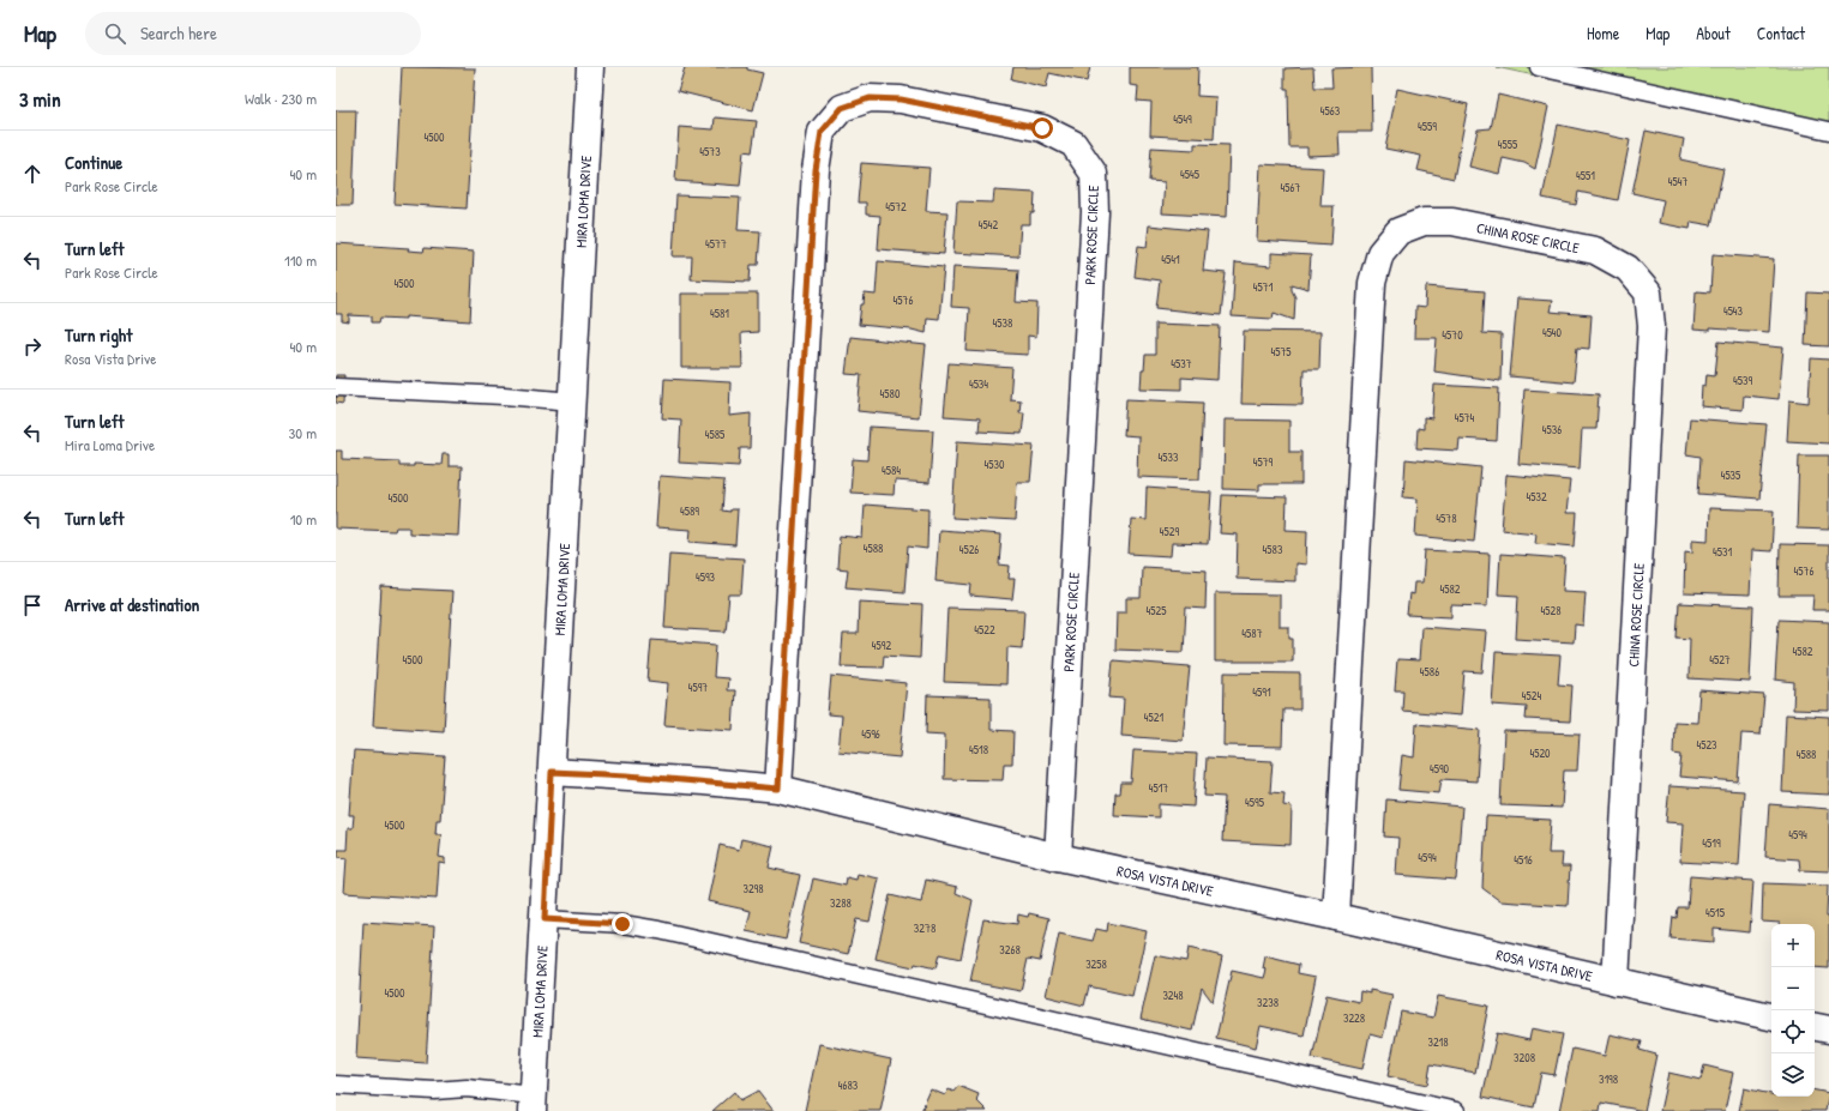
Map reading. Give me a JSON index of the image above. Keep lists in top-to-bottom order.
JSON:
{
  "streets": {
    "street": [
      "MIRA LOMA DRIVE",
      "PARK ROSE CIRCLE",
      "CHINA ROSE CIRCLE",
      "ROSA VISTA DRIVE"
    ]
  },
  "crossings": [
    ["MIRA LOMA DRIVE", "ROSA VISTA DRIVE"],
    ["PARK ROSE CIRCLE", "ROSA VISTA DRIVE"],
    ["CHINA ROSE CIRCLE", "ROSA VISTA DRIVE"]
  ],
  "house_numbers": [
    "4563",
    "4549",
    "4559",
    "4500",
    "4555",
    "4573",
    "4545",
    "4551",
    "4547",
    "4567",
    "4572",
    "4542",
    "4577",
    "4541",
    "4500",
    "4571",
    "4576",
    "4543",
    "4581",
    "4538",
    "4540",
    "4570",
    "4575",
    "4537",
    "4539",
    "4534",
    "4580",
    "4574",
    "4536",
    "4585",
    "4533",
    "4579",
    "4530",
    "4584",
    "4535",
    "4532",
    "4500",
    "4589",
    "4578",
    "4529",
    "4588",
    "4526",
    "4583",
    "4531",
    "4576",
    "4593",
    "4582",
    "4525",
    "4528",
    "4522",
    "4587",
    "4592",
    "4582",
    "4500",
    "4527",
    "4586",
    "4597",
    "4591",
    "4524",
    "4521",
    "4596",
    "4523",
    "4518",
    "4520",
    "4588",
    "4590",
    "4517",
    "4595",
    "4500",
    "4594",
    "4519",
    "4594",
    "4516",
    "3298",
    "3288",
    "4515",
    "3278",
    "3268",
    "3258",
    "4500",
    "3248",
    "3238",
    "3228",
    "3218",
    "3208",
    "3198",
    "4683"
  ],
  "page": {
    "header": "Map",
    "search": "Search here",
    "nav": [
      "Home",
      "Map",
      "About",
      "Contact"
    ],
    "heading": ["3 min", "Walk · 230 m"],
    "list": [
      ["Continue", "Park Rose Circle", "40 m"],
      ["Turn left", "Park Rose Circle", "110 m"],
      ["Turn right", "Rosa Vista Drive", "40 m"],
      ["Turn left", "Mira Loma Drive", "30 m"],
      ["Turn left", "10 m"],
      "Arrive at destination"
    ],
    "map_buttons": ["+", "−"]
  }
}
